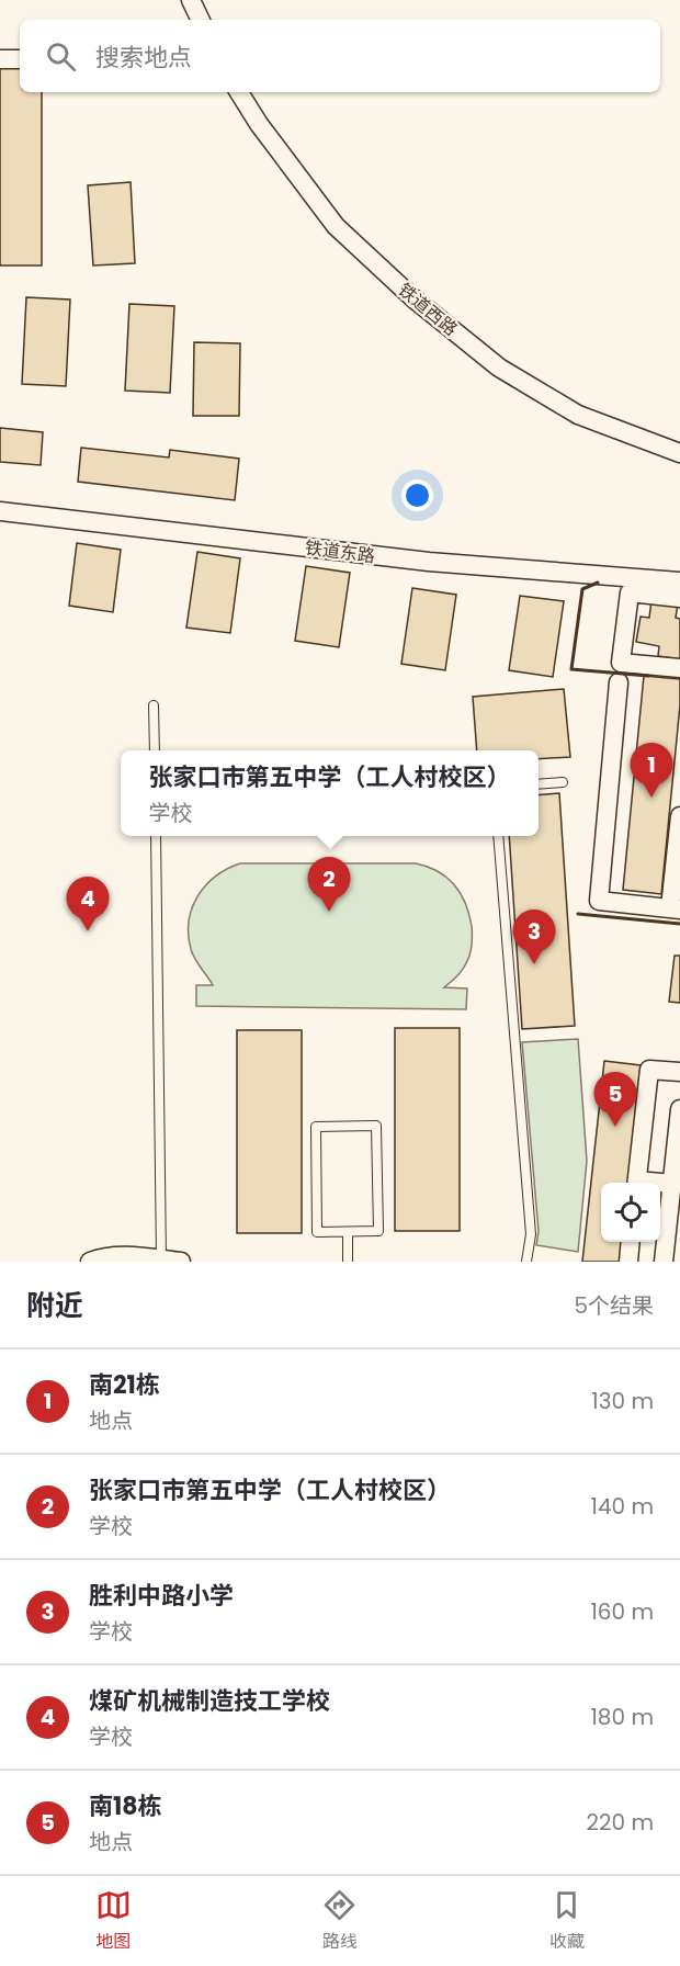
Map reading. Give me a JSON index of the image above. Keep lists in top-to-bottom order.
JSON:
{
  "streets": {
    "street": ["铁道西路", "铁道东路"]
  },
  "page": {
    "search": "搜索地点",
    "pins": [
      "1",
      "2",
      "4",
      "3",
      "5"
    ],
    "popup": ["张家口市第五中学（工人村校区）", "学校"],
    "heading": ["附近", "5个结果"],
    "list": [
      {
        "mark": "1",
        "name": "南21栋",
        "note": "地点",
        "value": "130 m"
      },
      {
        "mark": "2",
        "name": "张家口市第五中学（工人村校区）",
        "note": "学校",
        "value": "140 m"
      },
      {
        "mark": "3",
        "name": "胜利中路小学",
        "note": "学校",
        "value": "160 m"
      },
      {
        "mark": "4",
        "name": "煤矿机械制造技工学校",
        "note": "学校",
        "value": "180 m"
      },
      {
        "mark": "5",
        "name": "南18栋",
        "note": "地点",
        "value": "220 m"
      }
    ],
    "nav": ["地图", "路线", "收藏"]
  }
}
